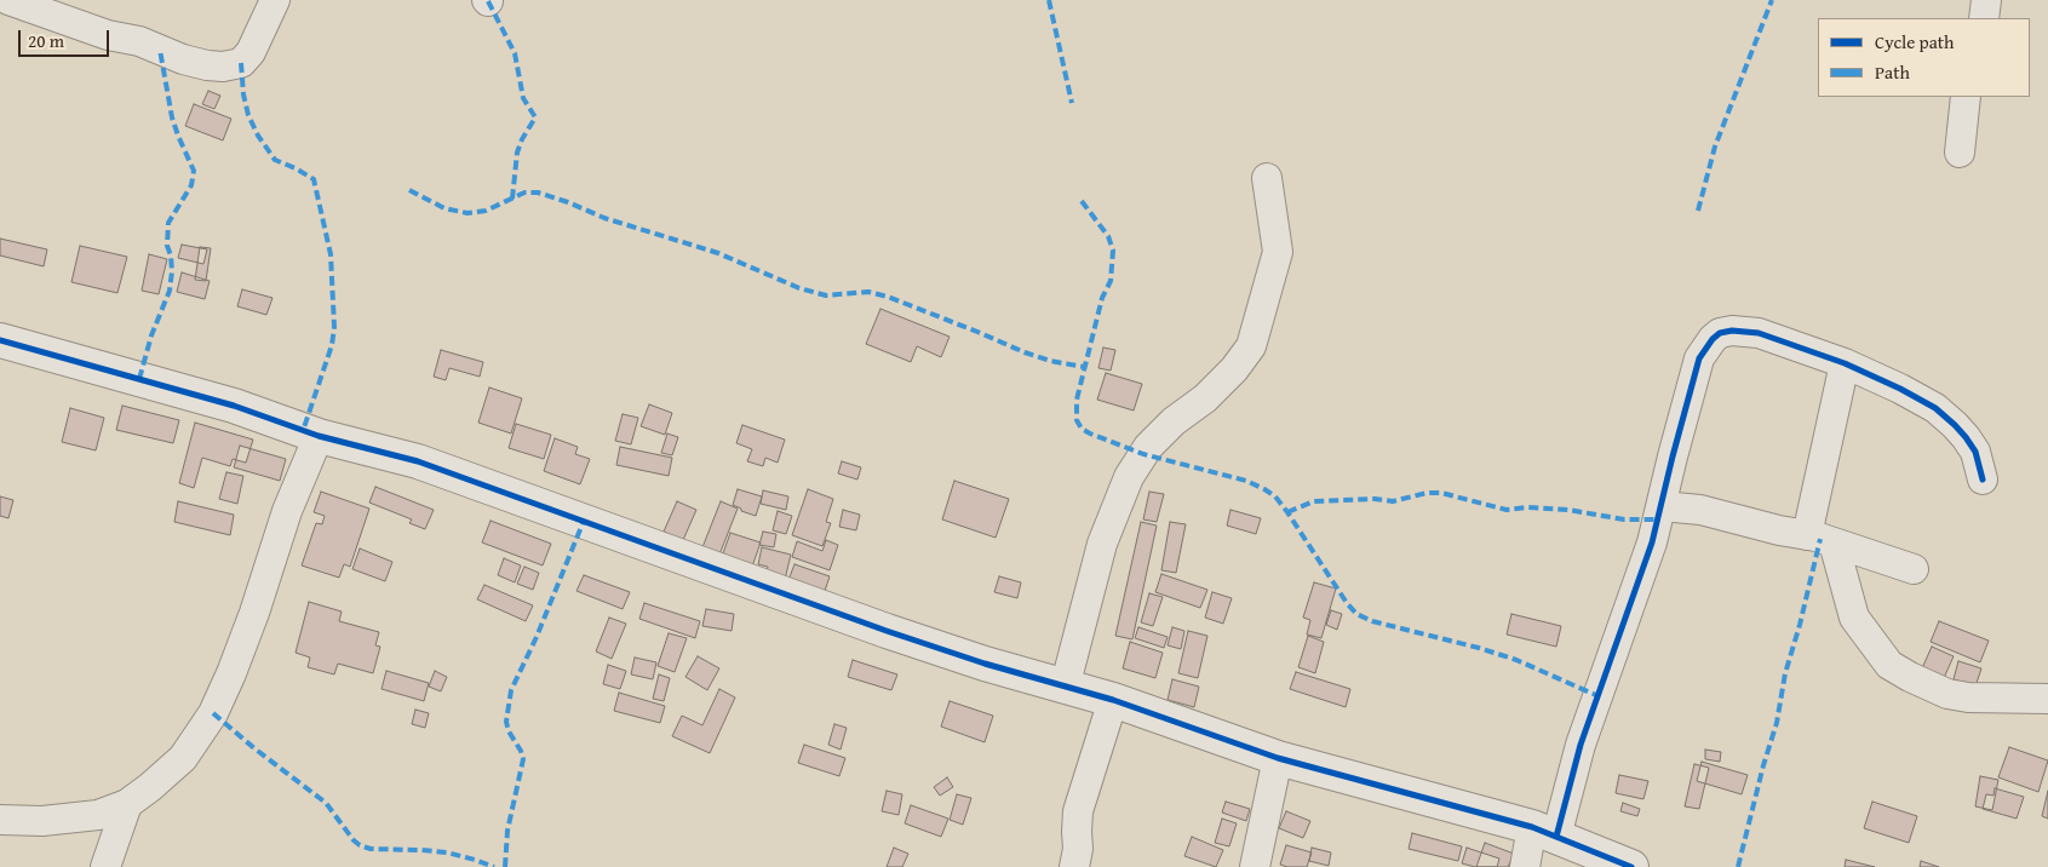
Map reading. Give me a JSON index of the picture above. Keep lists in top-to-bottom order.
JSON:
{
  "legend": ["Cycle path", "Path"],
  "scale_bar": "20 m"
}
